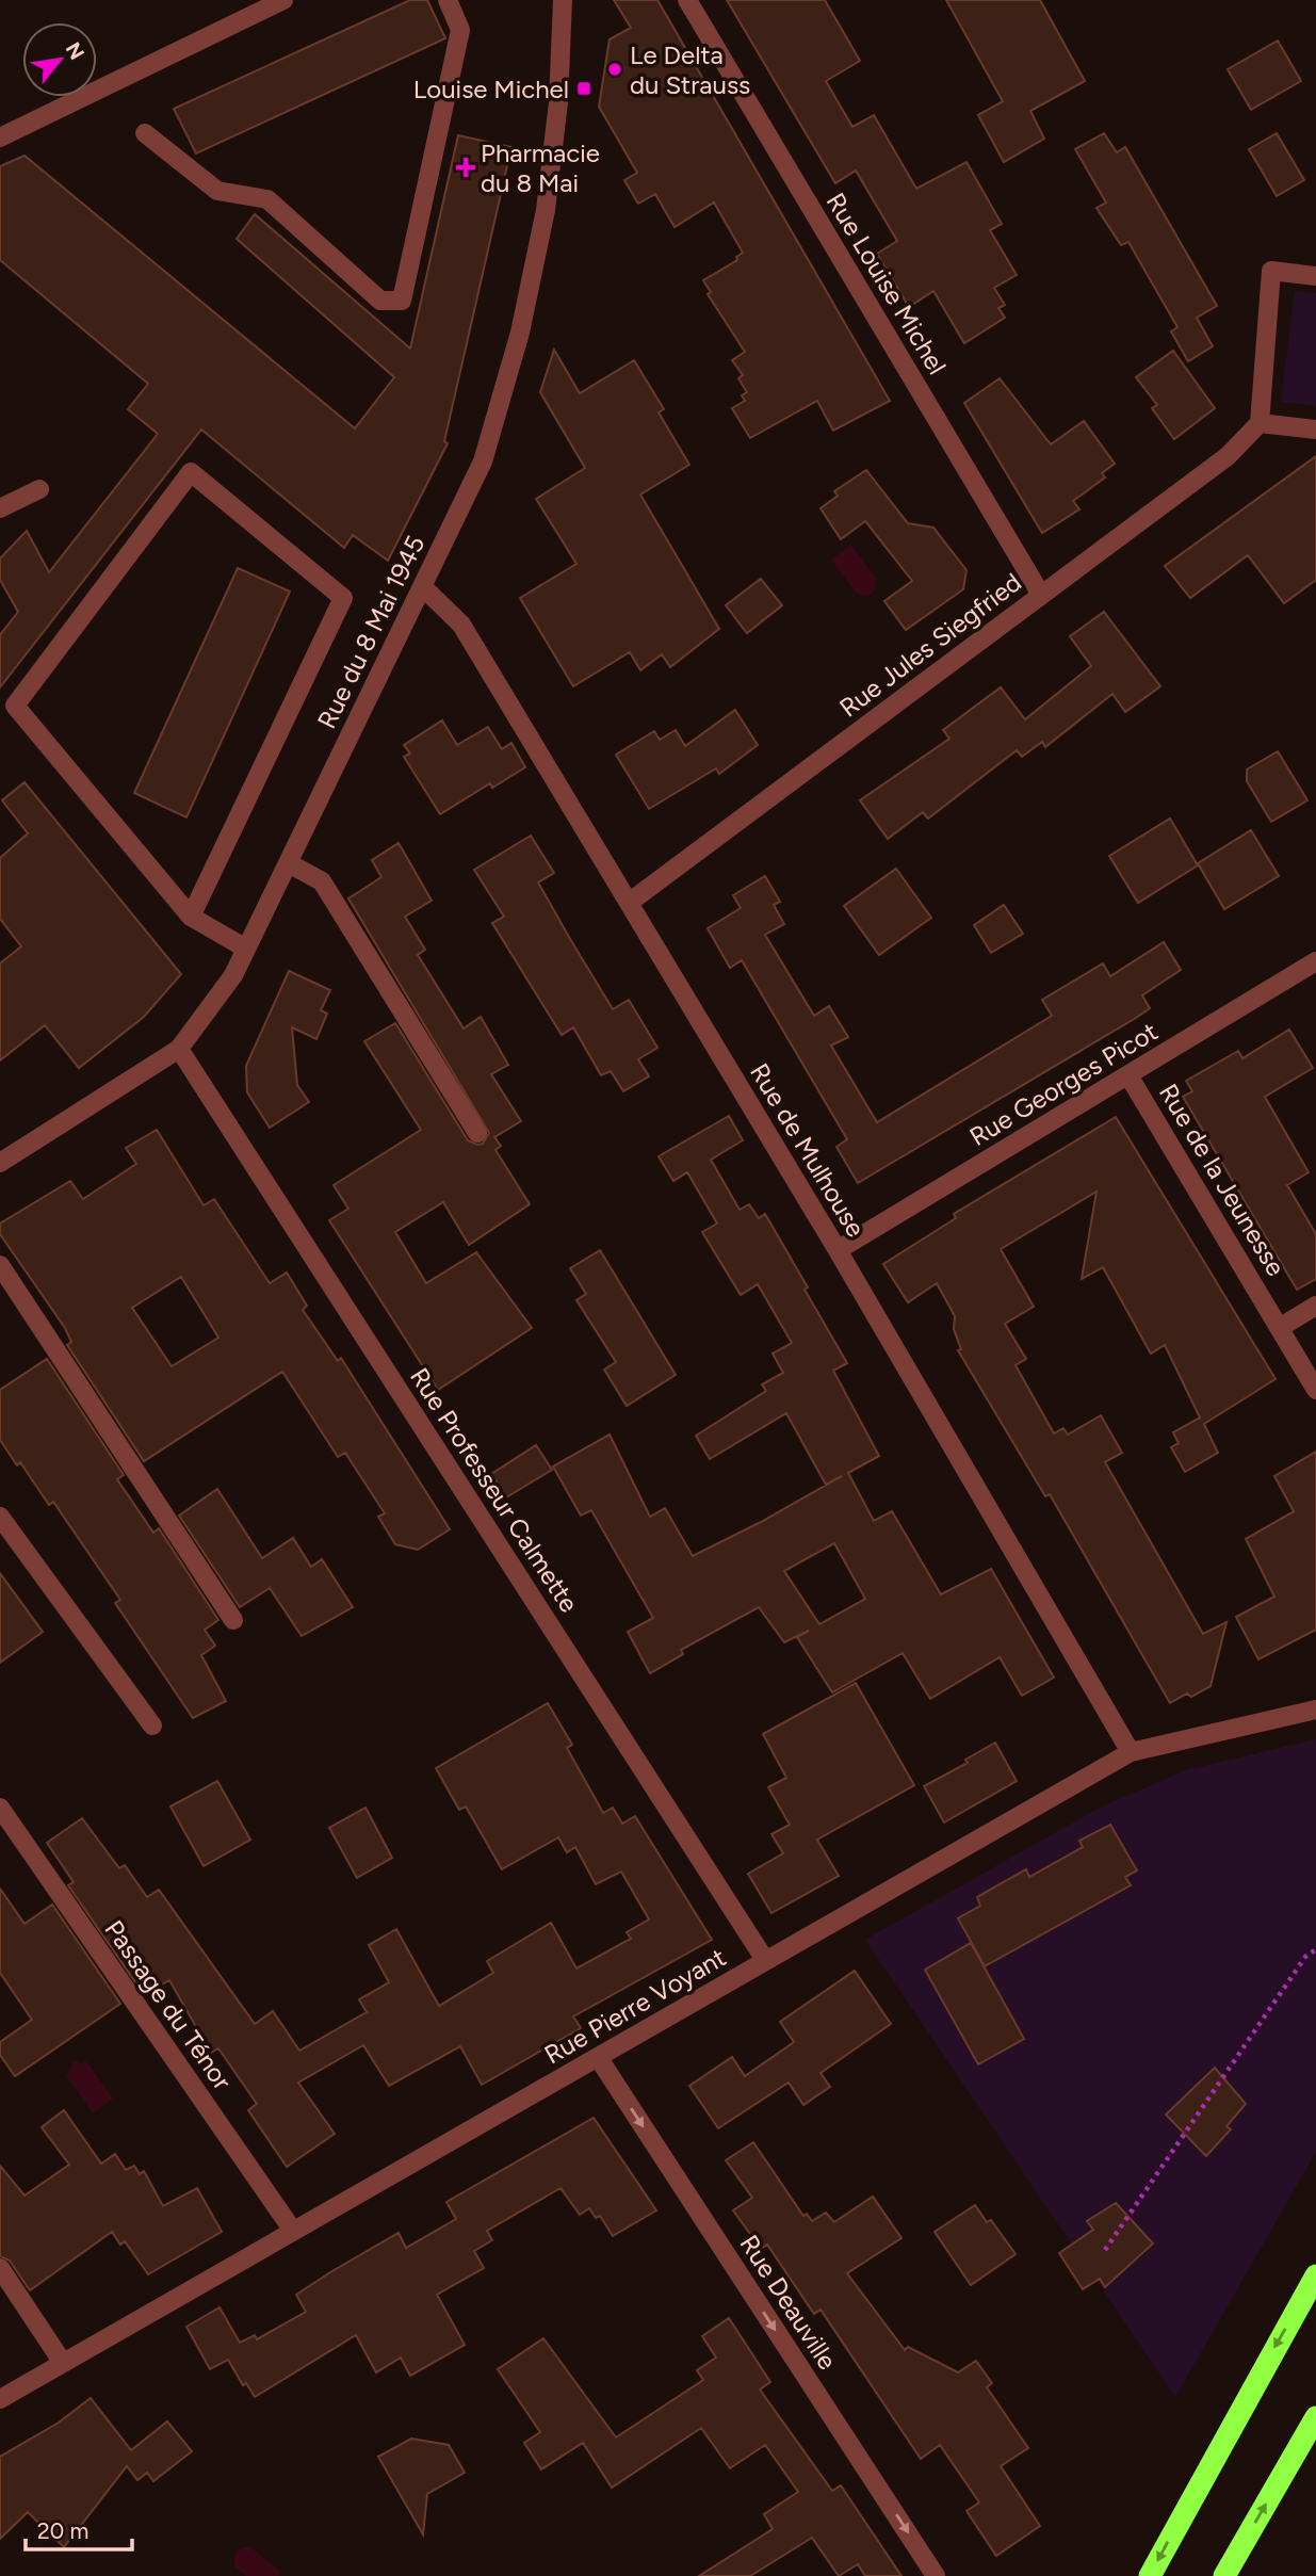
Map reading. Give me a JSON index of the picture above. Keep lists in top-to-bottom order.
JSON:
{
  "streets": {
    "street": [
      "Rue Louise Michel",
      "Rue du 8 Mai 1945",
      "Rue Jules Siegfried",
      "Rue Georges Picot",
      "Rue de Mulhouse",
      "Rue de la Jeunesse",
      "Rue Professeur Calmette",
      "Passage du Ténor",
      "Rue Pierre Voyant",
      "Rue Deauville"
    ]
  },
  "crossings": [
    ["Rue Louise Michel", "Rue Jules Siegfried"],
    ["Rue du 8 Mai 1945", "Rue de Mulhouse"],
    ["Rue du 8 Mai 1945", "Rue Professeur Calmette"],
    ["Rue Jules Siegfried", "Rue de Mulhouse"],
    ["Rue Georges Picot", "Rue de Mulhouse"],
    ["Rue Georges Picot", "Rue de la Jeunesse"],
    ["Rue de Mulhouse", "Rue Pierre Voyant"],
    ["Rue Professeur Calmette", "Rue Pierre Voyant"],
    ["Passage du Ténor", "Rue Pierre Voyant"],
    ["Rue Pierre Voyant", "Rue Deauville"]
  ],
  "one_way": ["Rue Deauville"],
  "places": {
    "other": ["Le Delta du Strauss"],
    "transit": ["Louise Michel"],
    "health": ["Pharmacie du 8 Mai"]
  },
  "scale_bar": "20 m",
  "north": "top right"
}
